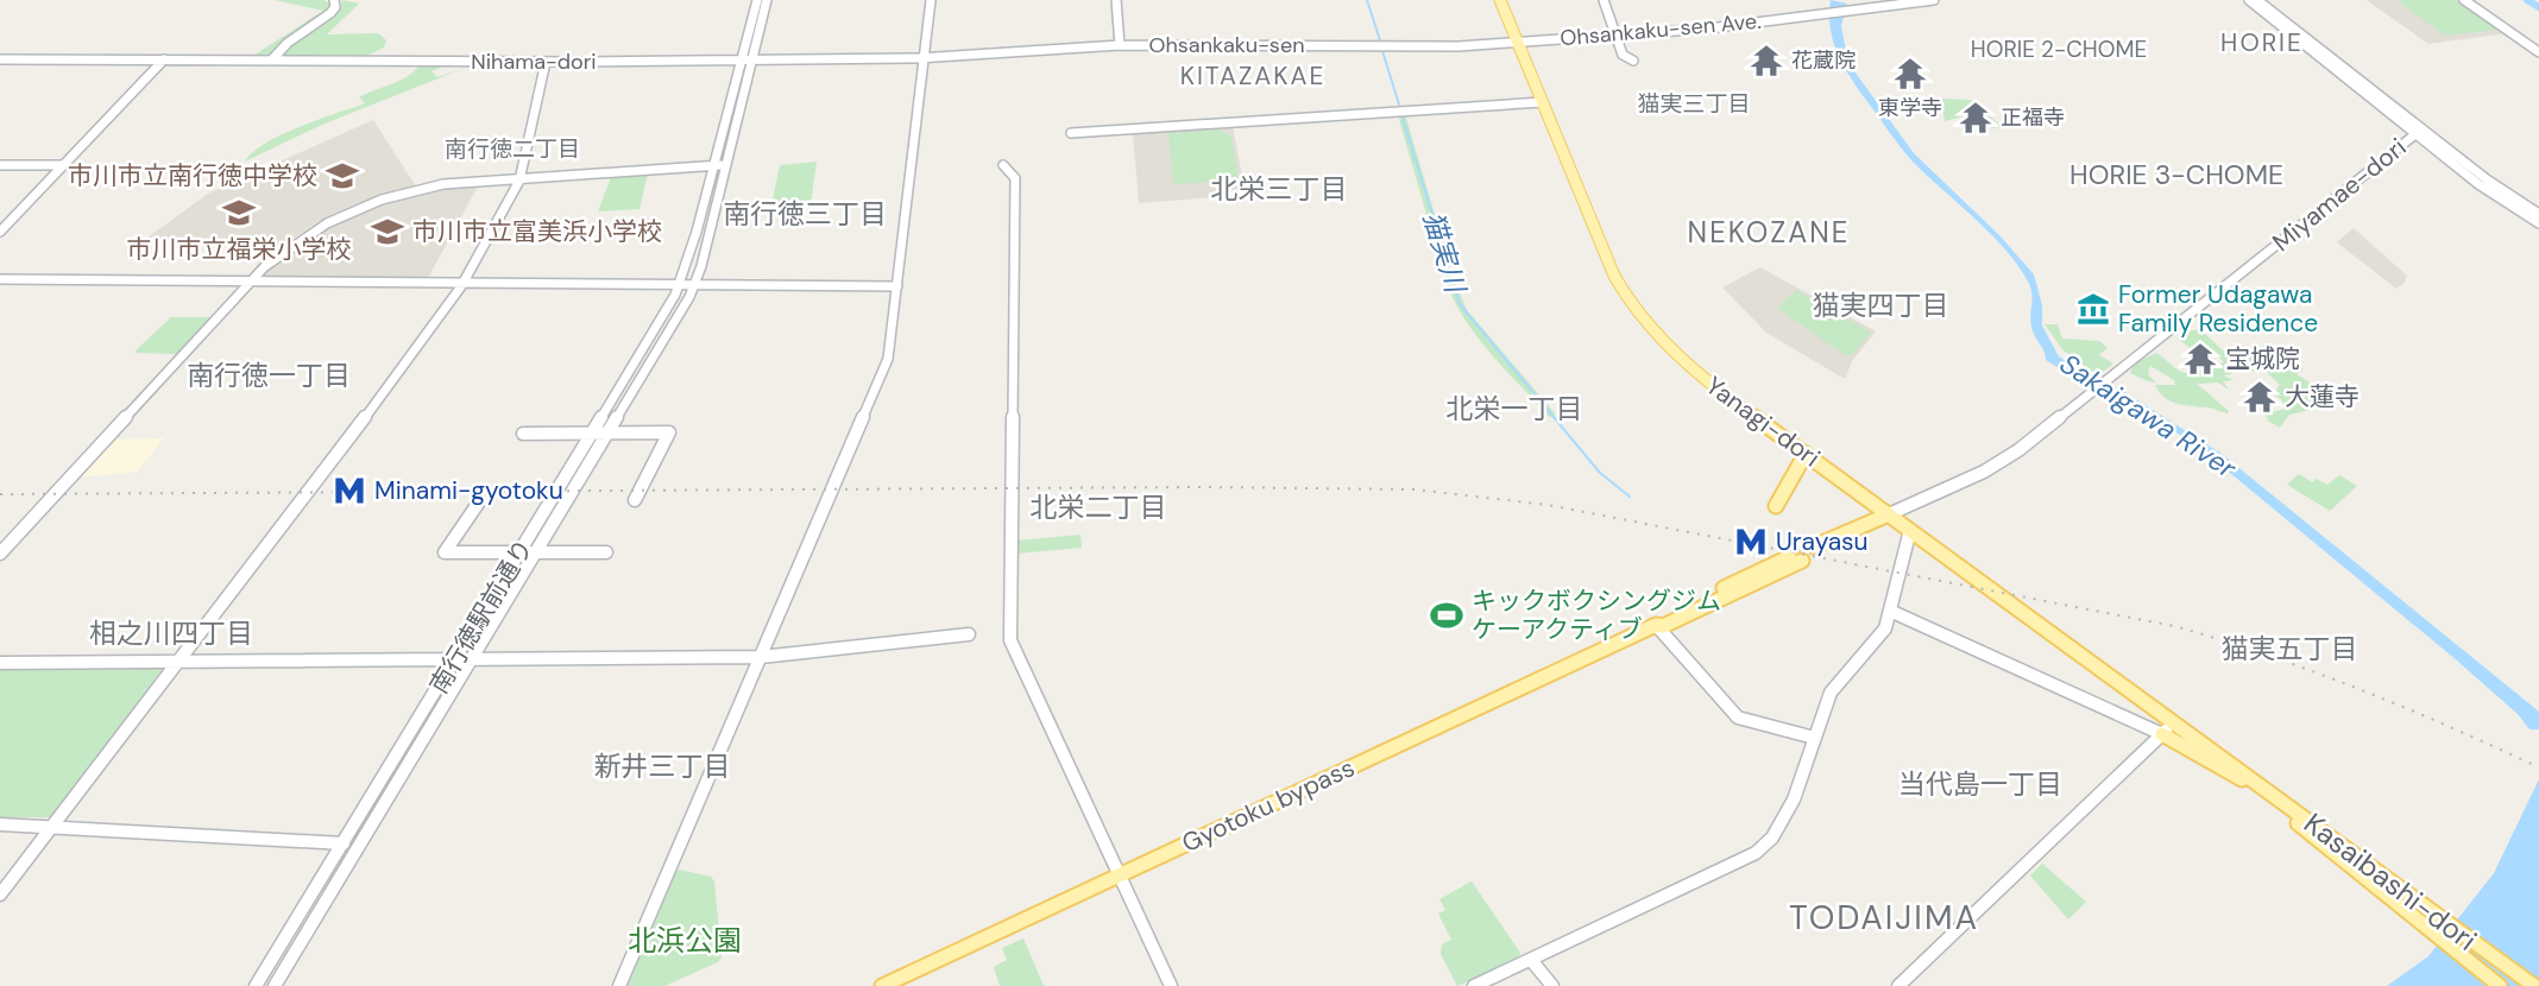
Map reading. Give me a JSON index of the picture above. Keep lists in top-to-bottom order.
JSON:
{
  "streets": {
    "main road": ["Yanagi-dori", "Gyotoku bypass", "Kasaibashi-dori"],
    "street": [
      "Ohsankaku-sen Ave.",
      "Ohsankaku-sen",
      "Nihama-dori",
      "Miyamae-dori",
      "南行徳駅前通り"
    ]
  },
  "crossings": [
    ["Ohsankaku-sen Ave.", "Ohsankaku-sen"],
    ["Ohsankaku-sen Ave.", "Yanagi-dori"],
    ["Ohsankaku-sen", "Nihama-dori"],
    ["Nihama-dori", "南行徳駅前通り"],
    ["Miyamae-dori", "Yanagi-dori"],
    ["Yanagi-dori", "Kasaibashi-dori"]
  ],
  "districts": [
    "HORIE",
    "HORIE 2-CHOME",
    "KITAZAKAE",
    "猫実三丁目",
    "南行徳二丁目",
    "HORIE 3-CHOME",
    "北栄三丁目",
    "南行徳三丁目",
    "NEKOZANE",
    "猫実四丁目",
    "南行徳一丁目",
    "北栄一丁目",
    "北栄二丁目",
    "相之川四丁目",
    "猫実五丁目",
    "新井三丁目",
    "当代島一丁目",
    "TODAIJIMA"
  ],
  "water": ["猫実川", "Sakaigawa River"],
  "parks": ["北浜公園"],
  "places": {
    "temple": [
      "花蔵院",
      "東学寺",
      "正福寺",
      "宝城院",
      "大蓮寺"
    ],
    "school or university": ["市川市立南行徳中学校", "市川市立福栄小学校", "市川市立富美浜小学校"],
    "museum": ["Former Udagawa Family Residence"],
    "metro station": ["Minami-gyotoku", "Urayasu"],
    "sports": ["キックボクシングジム ケーアクティブ"]
  }
}
